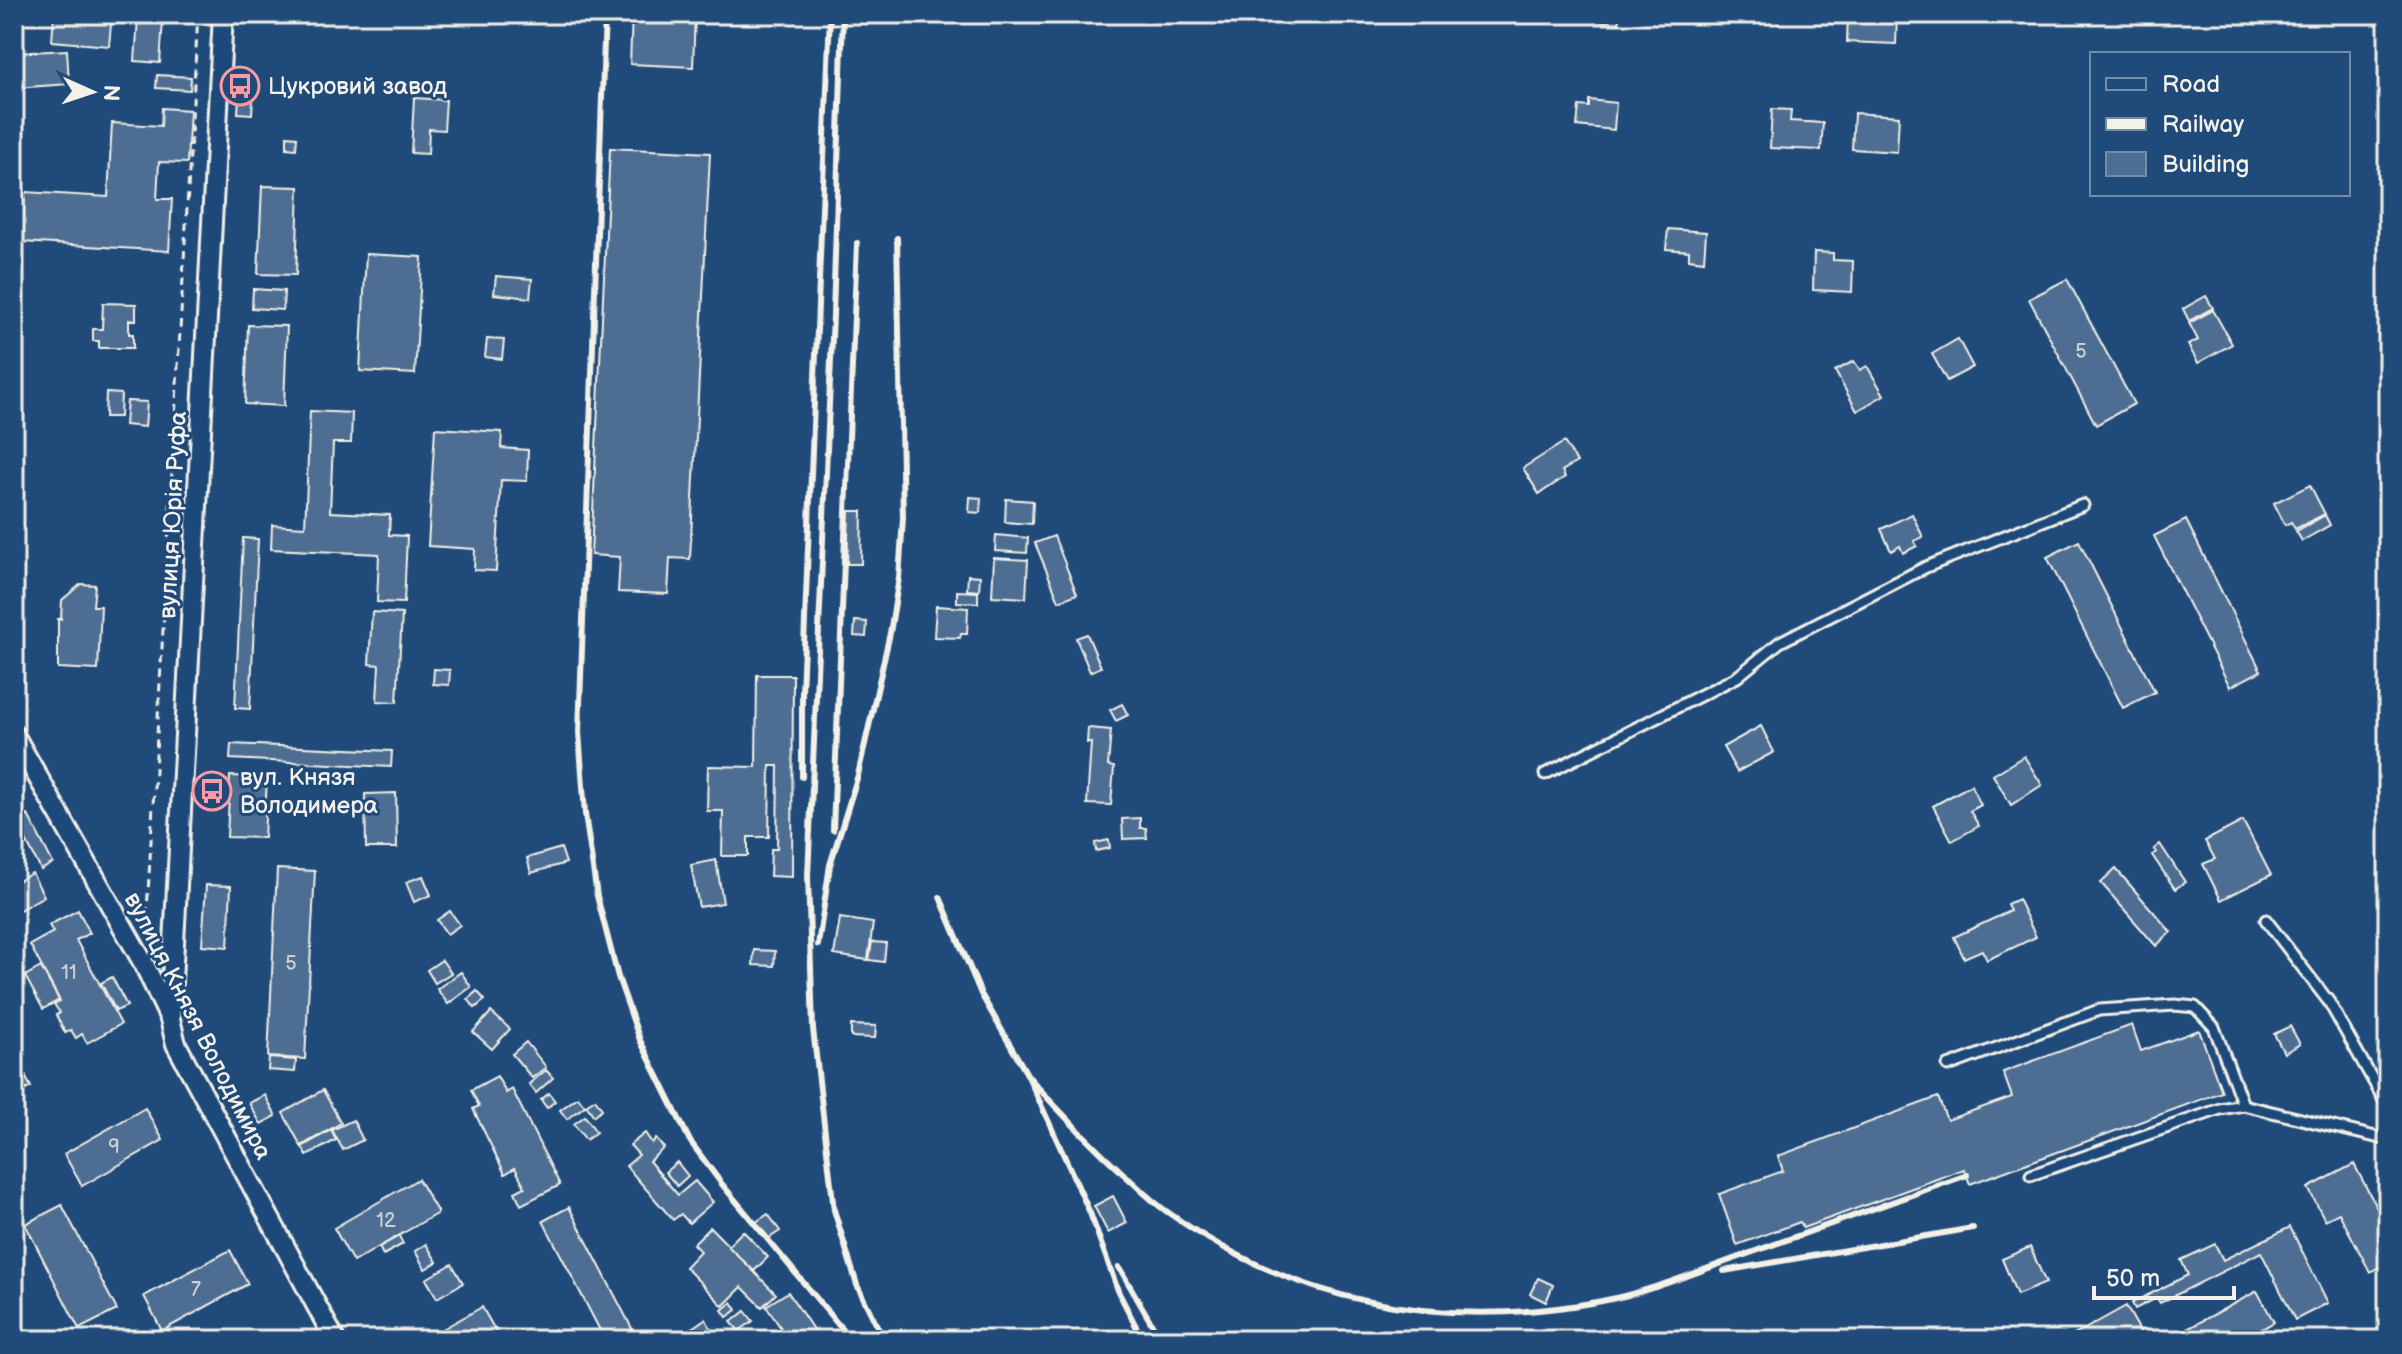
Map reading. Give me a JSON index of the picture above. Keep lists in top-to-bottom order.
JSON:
{
  "streets": {
    "street": ["вулиця Юрія Руфа", "вулиця Князя Володимира"]
  },
  "crossings": [
    ["вулиця Юрія Руфа", "вулиця Князя Володимира"]
  ],
  "places": {
    "bus stop": ["Цукровий завод", "вул. Князя Володимера"]
  },
  "house_numbers": [
    "5",
    "5",
    "11",
    "9",
    "12",
    "7"
  ],
  "legend": ["Road", "Railway", "Building"],
  "scale_bar": "50 m",
  "north": "right"
}
